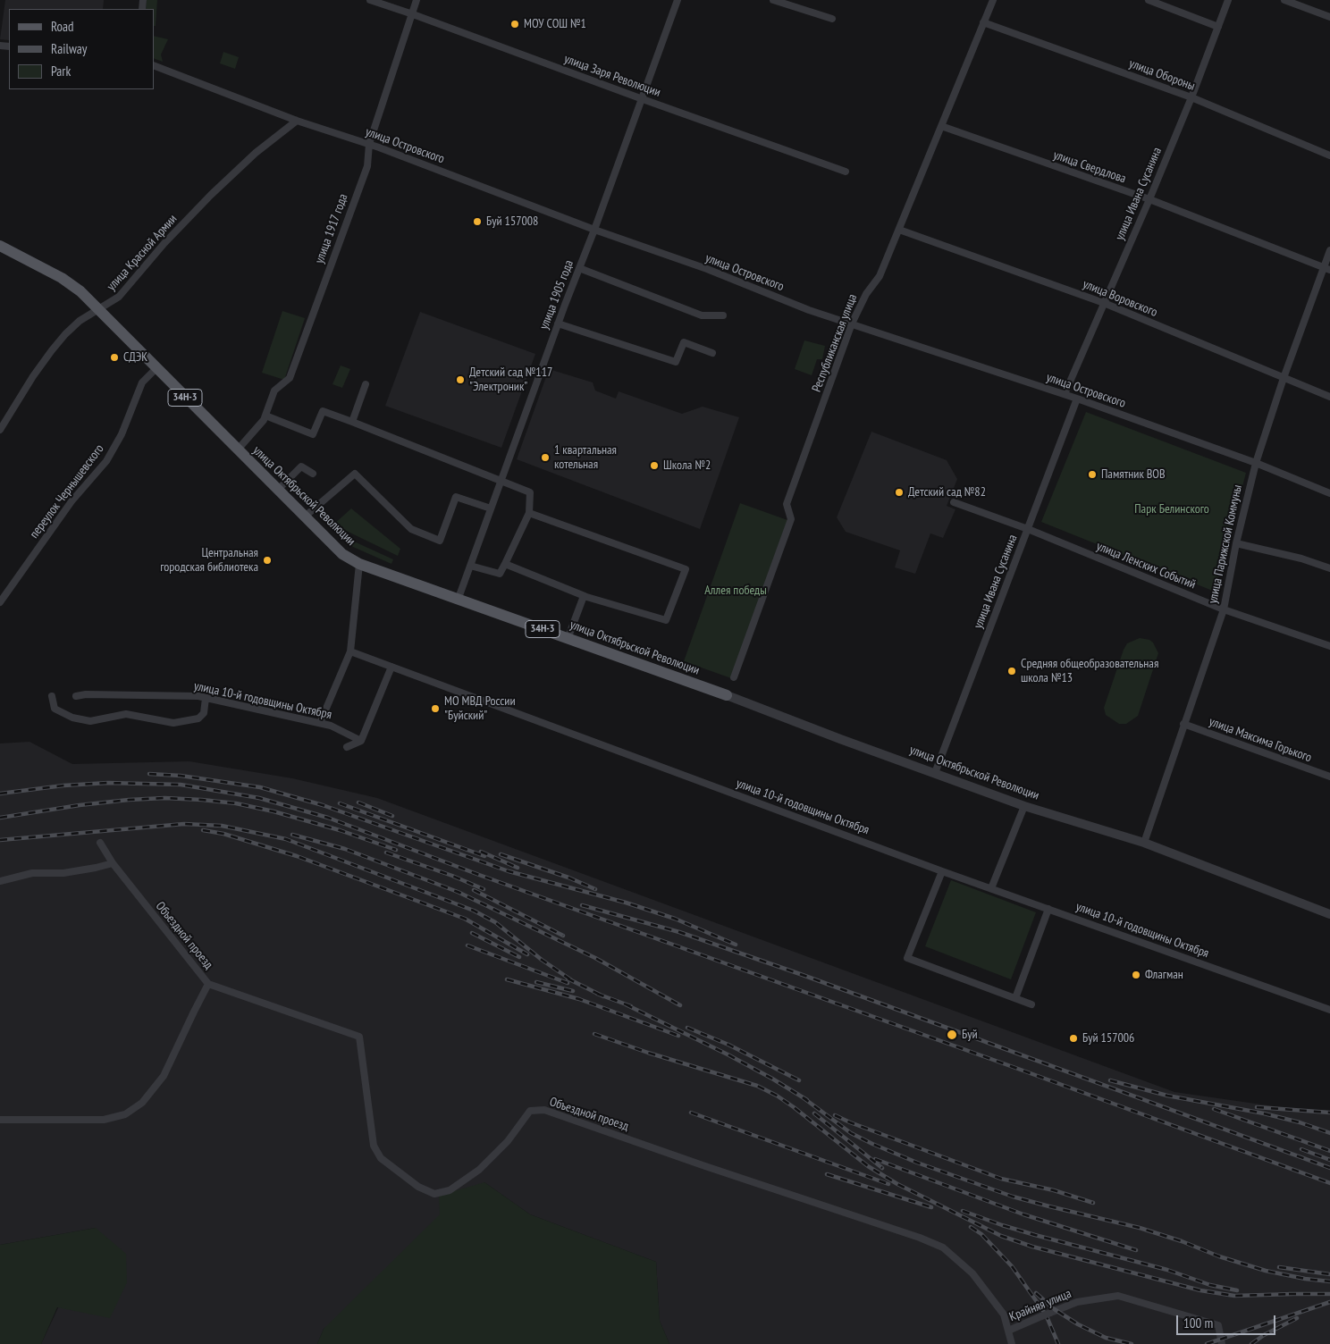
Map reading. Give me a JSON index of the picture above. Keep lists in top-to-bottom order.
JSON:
{
  "streets": {
    "main road": ["34Н-3", "улица Октябрьской Революции"],
    "street": [
      "улица Обороны",
      "улица Заря Революции",
      "улица Островского",
      "улица Свердлова",
      "улица Ивана Сусанина",
      "улица 1917 года",
      "улица Красной Армии",
      "улица 1905 года",
      "улица Воровского",
      "Республиканская улица",
      "переулок Чернышевского",
      "улица Парижской Коммуны",
      "улица Ленских Событий",
      "улица 10-й годовщины Октября",
      "улица Максима Горького",
      "Объездной проезд",
      "Крайняя улица"
    ]
  },
  "crossings": [
    ["улица Обороны", "улица Ивана Сусанина"],
    ["улица Обороны", "Республиканская улица"],
    ["улица Заря Революции", "улица 1917 года"],
    ["улица Заря Революции", "улица 1905 года"],
    ["улица Островского", "улица Ивана Сусанина"],
    ["улица Островского", "улица 1917 года"],
    ["улица Островского", "улица Красной Армии"],
    ["улица Островского", "улица 1905 года"],
    ["улица Островского", "Республиканская улица"],
    ["улица Островского", "улица Парижской Коммуны"],
    ["улица Свердлова", "улица Ивана Сусанина"],
    ["улица Свердлова", "Республиканская улица"],
    ["улица Свердлова", "улица Парижской Коммуны"],
    ["улица Ивана Сусанина", "улица Воровского"],
    ["улица Ивана Сусанина", "улица Октябрьской Революции"],
    ["улица Ивана Сусанина", "улица Ленских Событий"],
    ["улица 1917 года", "улица Октябрьской Революции"],
    ["улица Красной Армии", "улица Октябрьской Революции"],
    ["улица 1905 года", "улица Октябрьской Революции"],
    ["улица Воровского", "Республиканская улица"],
    ["улица Воровского", "улица Парижской Коммуны"],
    ["переулок Чернышевского", "улица Октябрьской Революции"],
    ["улица Октябрьской Революции", "улица Парижской Коммуны"],
    ["улица Парижской Коммуны", "улица Ленских Событий"],
    ["улица Парижской Коммуны", "улица Максима Горького"],
    ["Объездной проезд", "Крайняя улица"]
  ],
  "parks": ["Парк Белинского", "Аллея победы"],
  "places": [
    "МОУ СОШ №1",
    "Буй 157008",
    "СДЭК",
    "Детский сад №117 \"Электроник\"",
    "1 квартальная котельная",
    "Школа №2",
    "Памятник ВОВ",
    "Детский сад №82",
    "Центральная городская библиотека",
    "Средняя общеобразовательная школа №13",
    "МО МВД России \"Буйский\"",
    "Флагман",
    "Буй",
    "Буй 157006"
  ],
  "legend": ["Road", "Railway", "Park"],
  "scale_bar": "100 m"
}
